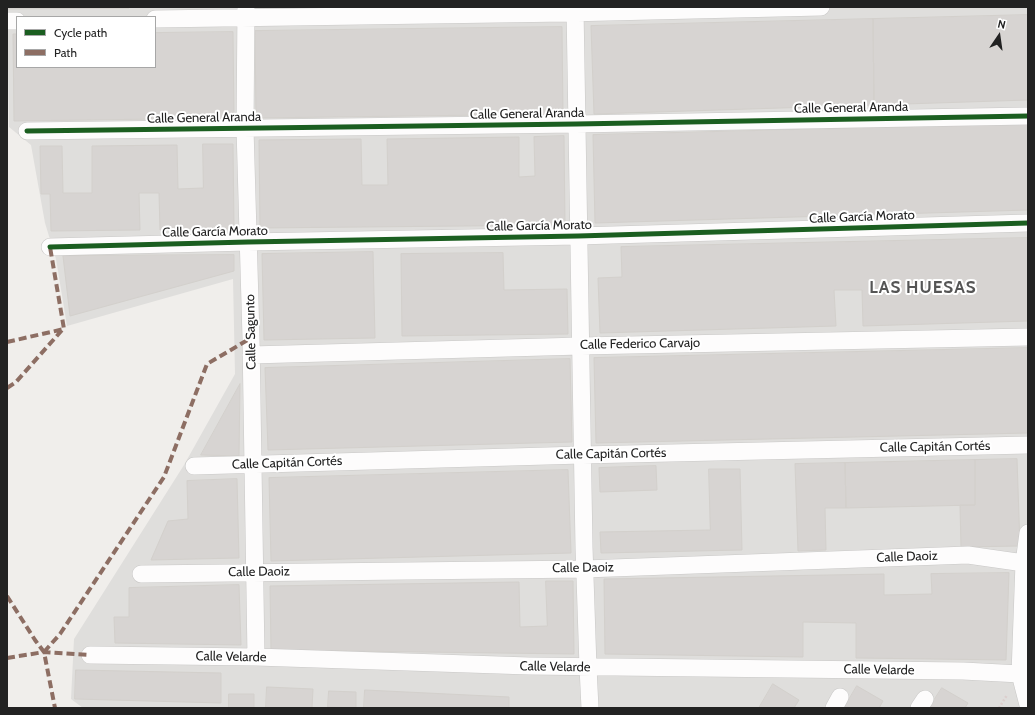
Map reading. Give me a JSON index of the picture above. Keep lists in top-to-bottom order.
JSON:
{
  "streets": {
    "street": [
      "Calle General Aranda",
      "Calle García Morato",
      "Calle Sagunto",
      "Calle Federico Carvajo",
      "Calle Capitán Cortés",
      "Calle Daoiz",
      "Calle Velarde"
    ]
  },
  "crossings": [
    ["Calle General Aranda", "Calle Sagunto"],
    ["Calle García Morato", "Calle Sagunto"],
    ["Calle Sagunto", "Calle Federico Carvajo"],
    ["Calle Sagunto", "Calle Capitán Cortés"],
    ["Calle Sagunto", "Calle Daoiz"],
    ["Calle Sagunto", "Calle Velarde"]
  ],
  "districts": ["LAS HUESAS"],
  "legend": ["Cycle path", "Path"],
  "north": "top"
}
